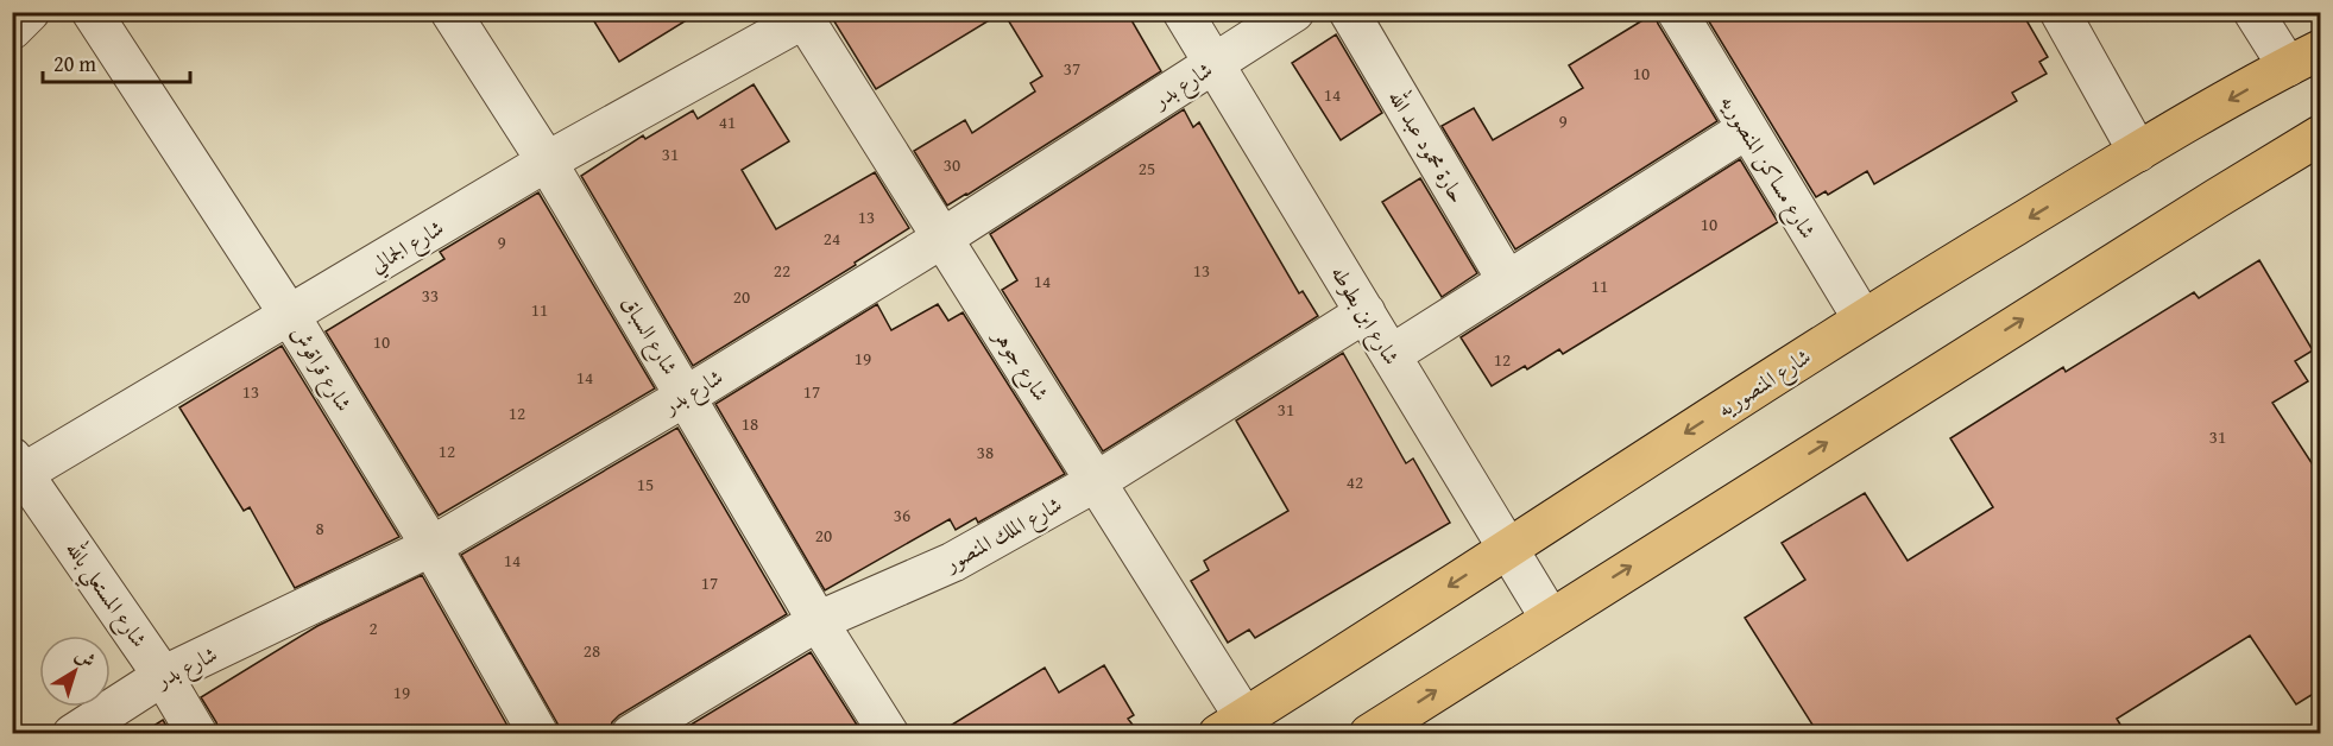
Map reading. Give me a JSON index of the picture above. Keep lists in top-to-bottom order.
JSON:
{
  "streets": {
    "main road": ["شارع المنصوريه"],
    "street": [
      "شارع بدر",
      "حارة محمود عبد الله",
      "شارع مساكن المنصوريه",
      "شارع الجمالي",
      "شارع ابن بطوطه",
      "شارع السباق",
      "شارع جوهر",
      "شارع قراقوش",
      "شارع الملك المنصور",
      "شارع المستعلي بالله"
    ]
  },
  "crossings": [
    ["شارع بدر", "شارع ابن بطوطه"],
    ["شارع بدر", "شارع السباق"],
    ["شارع بدر", "شارع جوهر"],
    ["شارع بدر", "شارع قراقوش"],
    ["شارع بدر", "شارع المستعلي بالله"],
    ["شارع مساكن المنصوريه", "شارع المنصوريه"],
    ["شارع الجمالي", "شارع السباق"],
    ["شارع الجمالي", "شارع جوهر"],
    ["شارع الجمالي", "شارع قراقوش"],
    ["شارع الجمالي", "شارع المستعلي بالله"],
    ["شارع ابن بطوطه", "شارع المنصوريه"],
    ["شارع ابن بطوطه", "شارع الملك المنصور"],
    ["شارع السباق", "شارع الملك المنصور"],
    ["شارع جوهر", "شارع المنصوريه"],
    ["شارع جوهر", "شارع الملك المنصور"]
  ],
  "house_numbers": [
    "37",
    "10",
    "14",
    "9",
    "41",
    "31",
    "30",
    "25",
    "13",
    "10",
    "24",
    "9",
    "22",
    "13",
    "14",
    "11",
    "33",
    "20",
    "11",
    "10",
    "19",
    "12",
    "14",
    "13",
    "17",
    "31",
    "12",
    "18",
    "31",
    "12",
    "38",
    "42",
    "15",
    "36",
    "8",
    "20",
    "14",
    "17",
    "2",
    "28",
    "19"
  ],
  "scale_bar": "20 m",
  "north": "top right"
}
